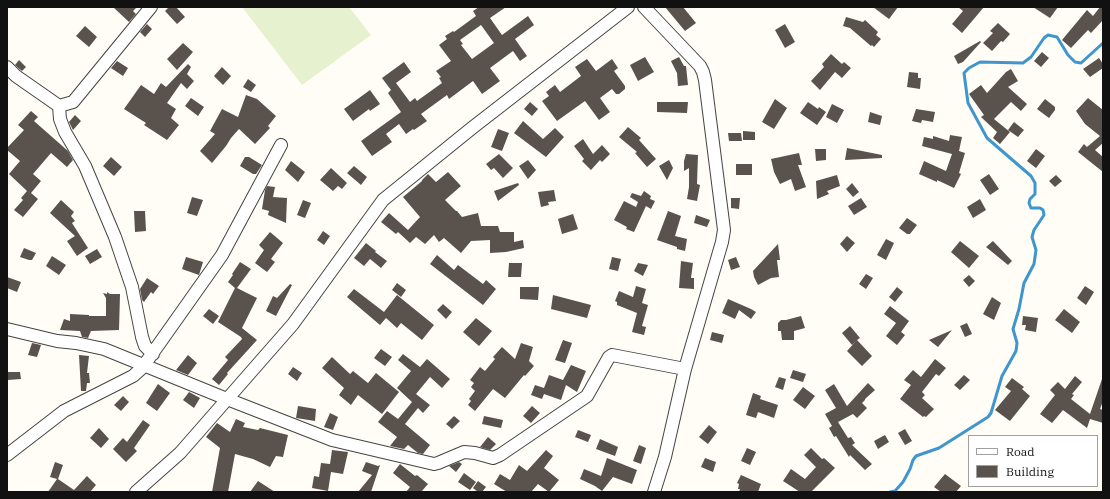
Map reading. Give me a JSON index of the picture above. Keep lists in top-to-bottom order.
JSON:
{
  "legend": ["Road", "Building"]
}
